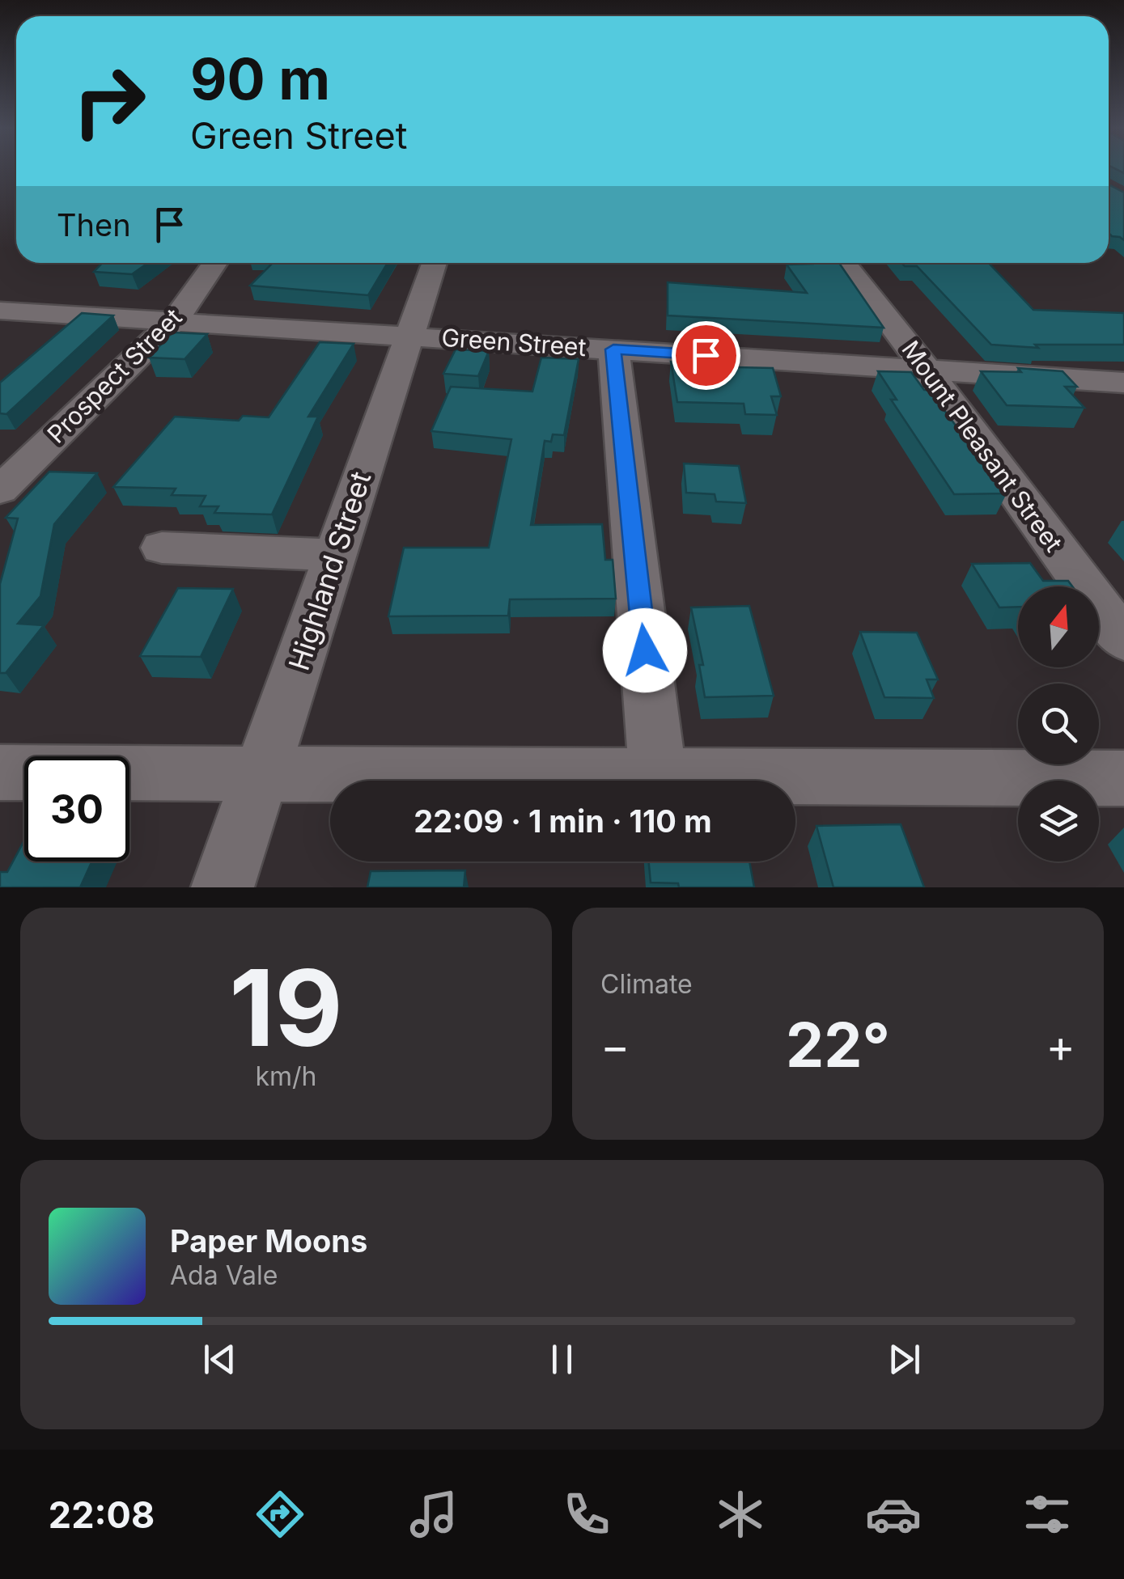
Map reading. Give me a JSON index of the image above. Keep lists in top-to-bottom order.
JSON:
{
  "streets": {
    "street": [
      "Green Street",
      "Prospect Street",
      "Mount Pleasant Street",
      "Highland Street"
    ]
  },
  "crossings": [
    ["Green Street", "Prospect Street"],
    ["Green Street", "Mount Pleasant Street"],
    ["Green Street", "Highland Street"]
  ],
  "north": "top",
  "page": {
    "turn": ["90 m", "Green Street"],
    "then": "Then",
    "limit": "30",
    "trip": "22:09 · 1 min · 110 m",
    "tile": [
      ["19", "km/h"],
      "Climate"
    ],
    "heat": ["−", "22°", "+"],
    "song": ["Paper Moons", "Ada Vale"],
    "tabs": "22:08"
  }
}
